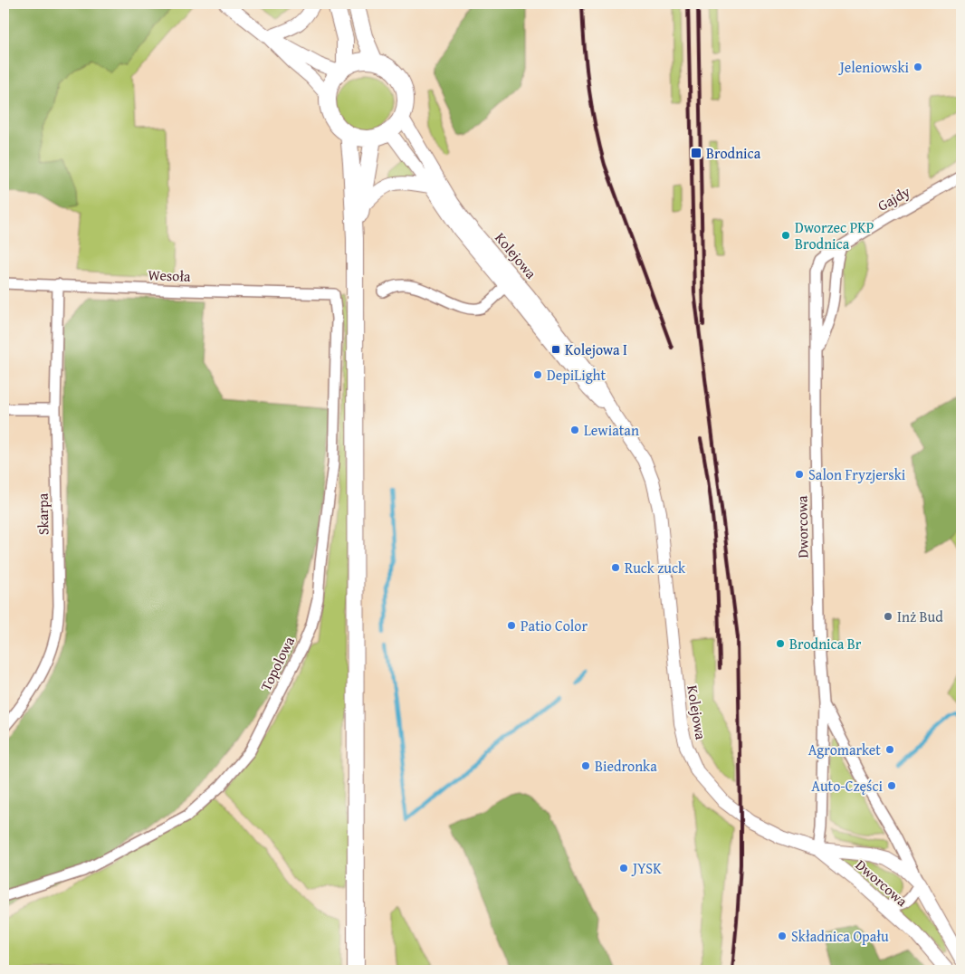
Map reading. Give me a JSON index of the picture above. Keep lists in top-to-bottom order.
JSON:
{
  "streets": {
    "street": [
      "Gajdy",
      "Kolejowa",
      "Wesoła",
      "Skarpa",
      "Dworcowa",
      "Topolowa"
    ]
  },
  "crossings": [
    ["Gajdy", "Dworcowa"],
    ["Kolejowa", "Dworcowa"],
    ["Wesoła", "Skarpa"],
    ["Wesoła", "Topolowa"]
  ],
  "places": {
    "other": [
      "Jeleniowski",
      "Dworzec PKP Brodnica",
      "DepiLight",
      "Lewiatan",
      "Salon Fryzjerski",
      "Ruck zuck",
      "Inż Bud",
      "Patio Color",
      "Brodnica Br",
      "Agromarket",
      "Biedronka",
      "Auto-Części",
      "JYSK",
      "Składnica Opału"
    ],
    "transit": ["Brodnica", "Kolejowa I"]
  }
}
